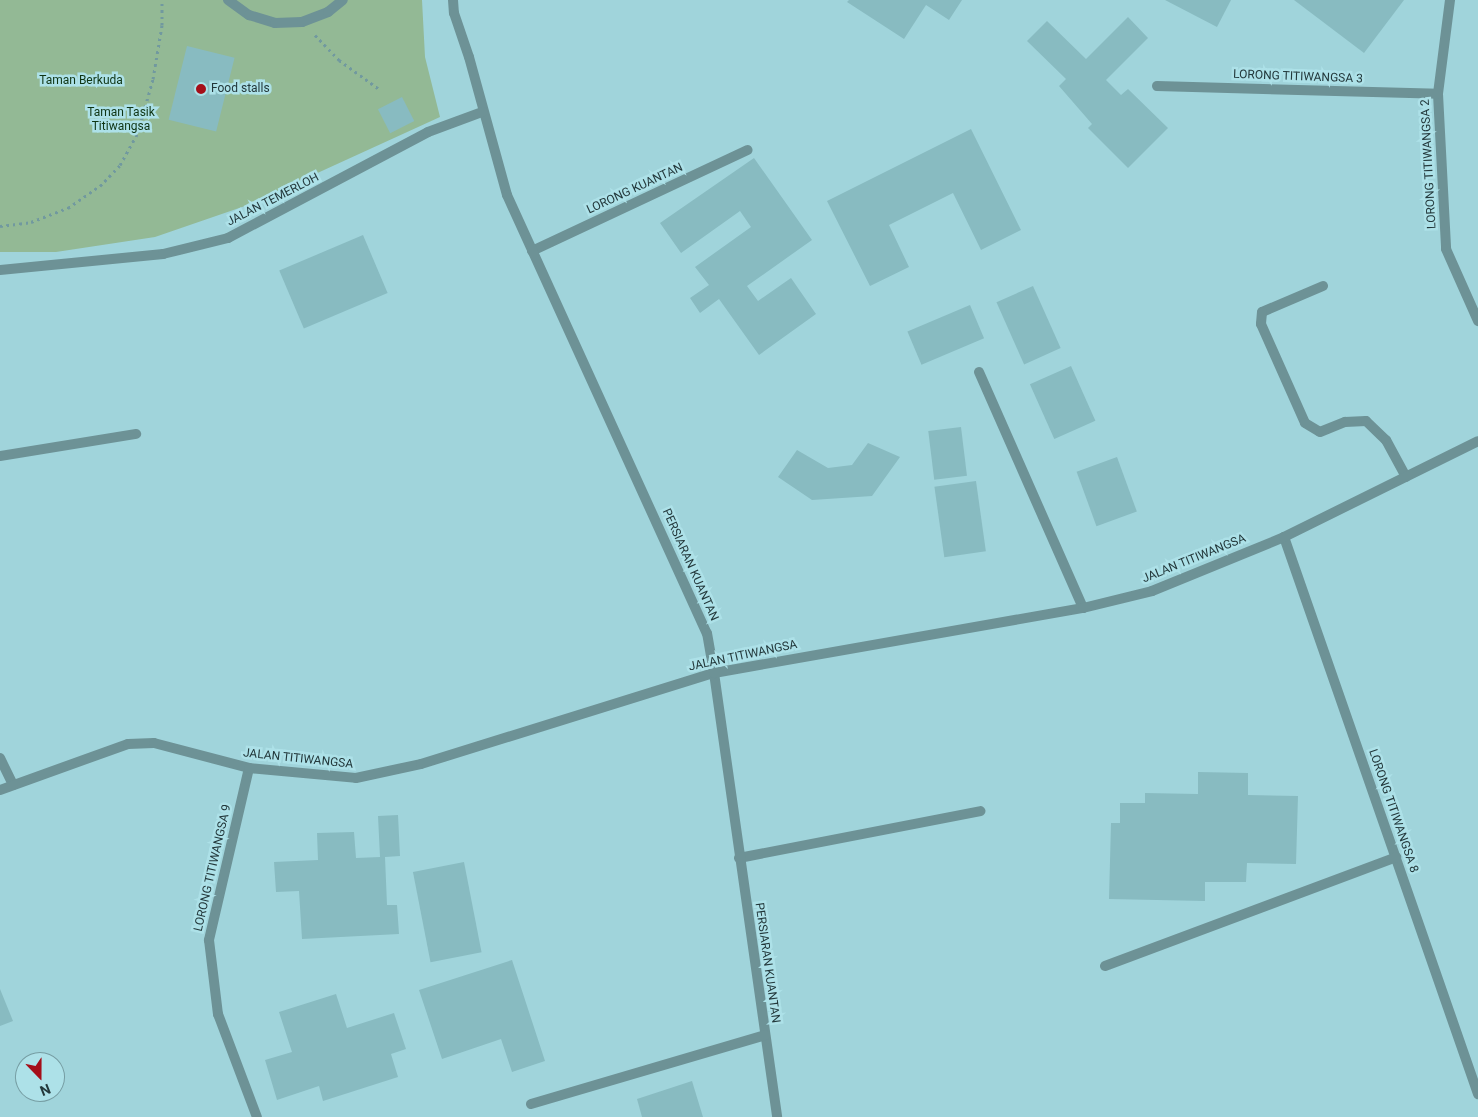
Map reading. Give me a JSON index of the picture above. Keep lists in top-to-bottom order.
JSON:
{
  "streets": {
    "street": [
      "LORONG TITIWANGSA 3",
      "LORONG TITIWANGSA 2",
      "LORONG KUANTAN",
      "JALAN TEMERLOH",
      "JALAN TITIWANGSA",
      "PERSIARAN KUANTAN",
      "LORONG TITIWANGSA 8",
      "LORONG TITIWANGSA 9"
    ]
  },
  "crossings": [
    ["LORONG TITIWANGSA 3", "LORONG TITIWANGSA 2"],
    ["LORONG KUANTAN", "PERSIARAN KUANTAN"],
    ["JALAN TEMERLOH", "PERSIARAN KUANTAN"],
    ["JALAN TITIWANGSA", "PERSIARAN KUANTAN"],
    ["JALAN TITIWANGSA", "LORONG TITIWANGSA 8"],
    ["JALAN TITIWANGSA", "LORONG TITIWANGSA 9"]
  ],
  "parks": ["Taman Berkuda", "Taman Tasik Titiwangsa"],
  "places": ["Food stalls"],
  "north": "bottom"
}
